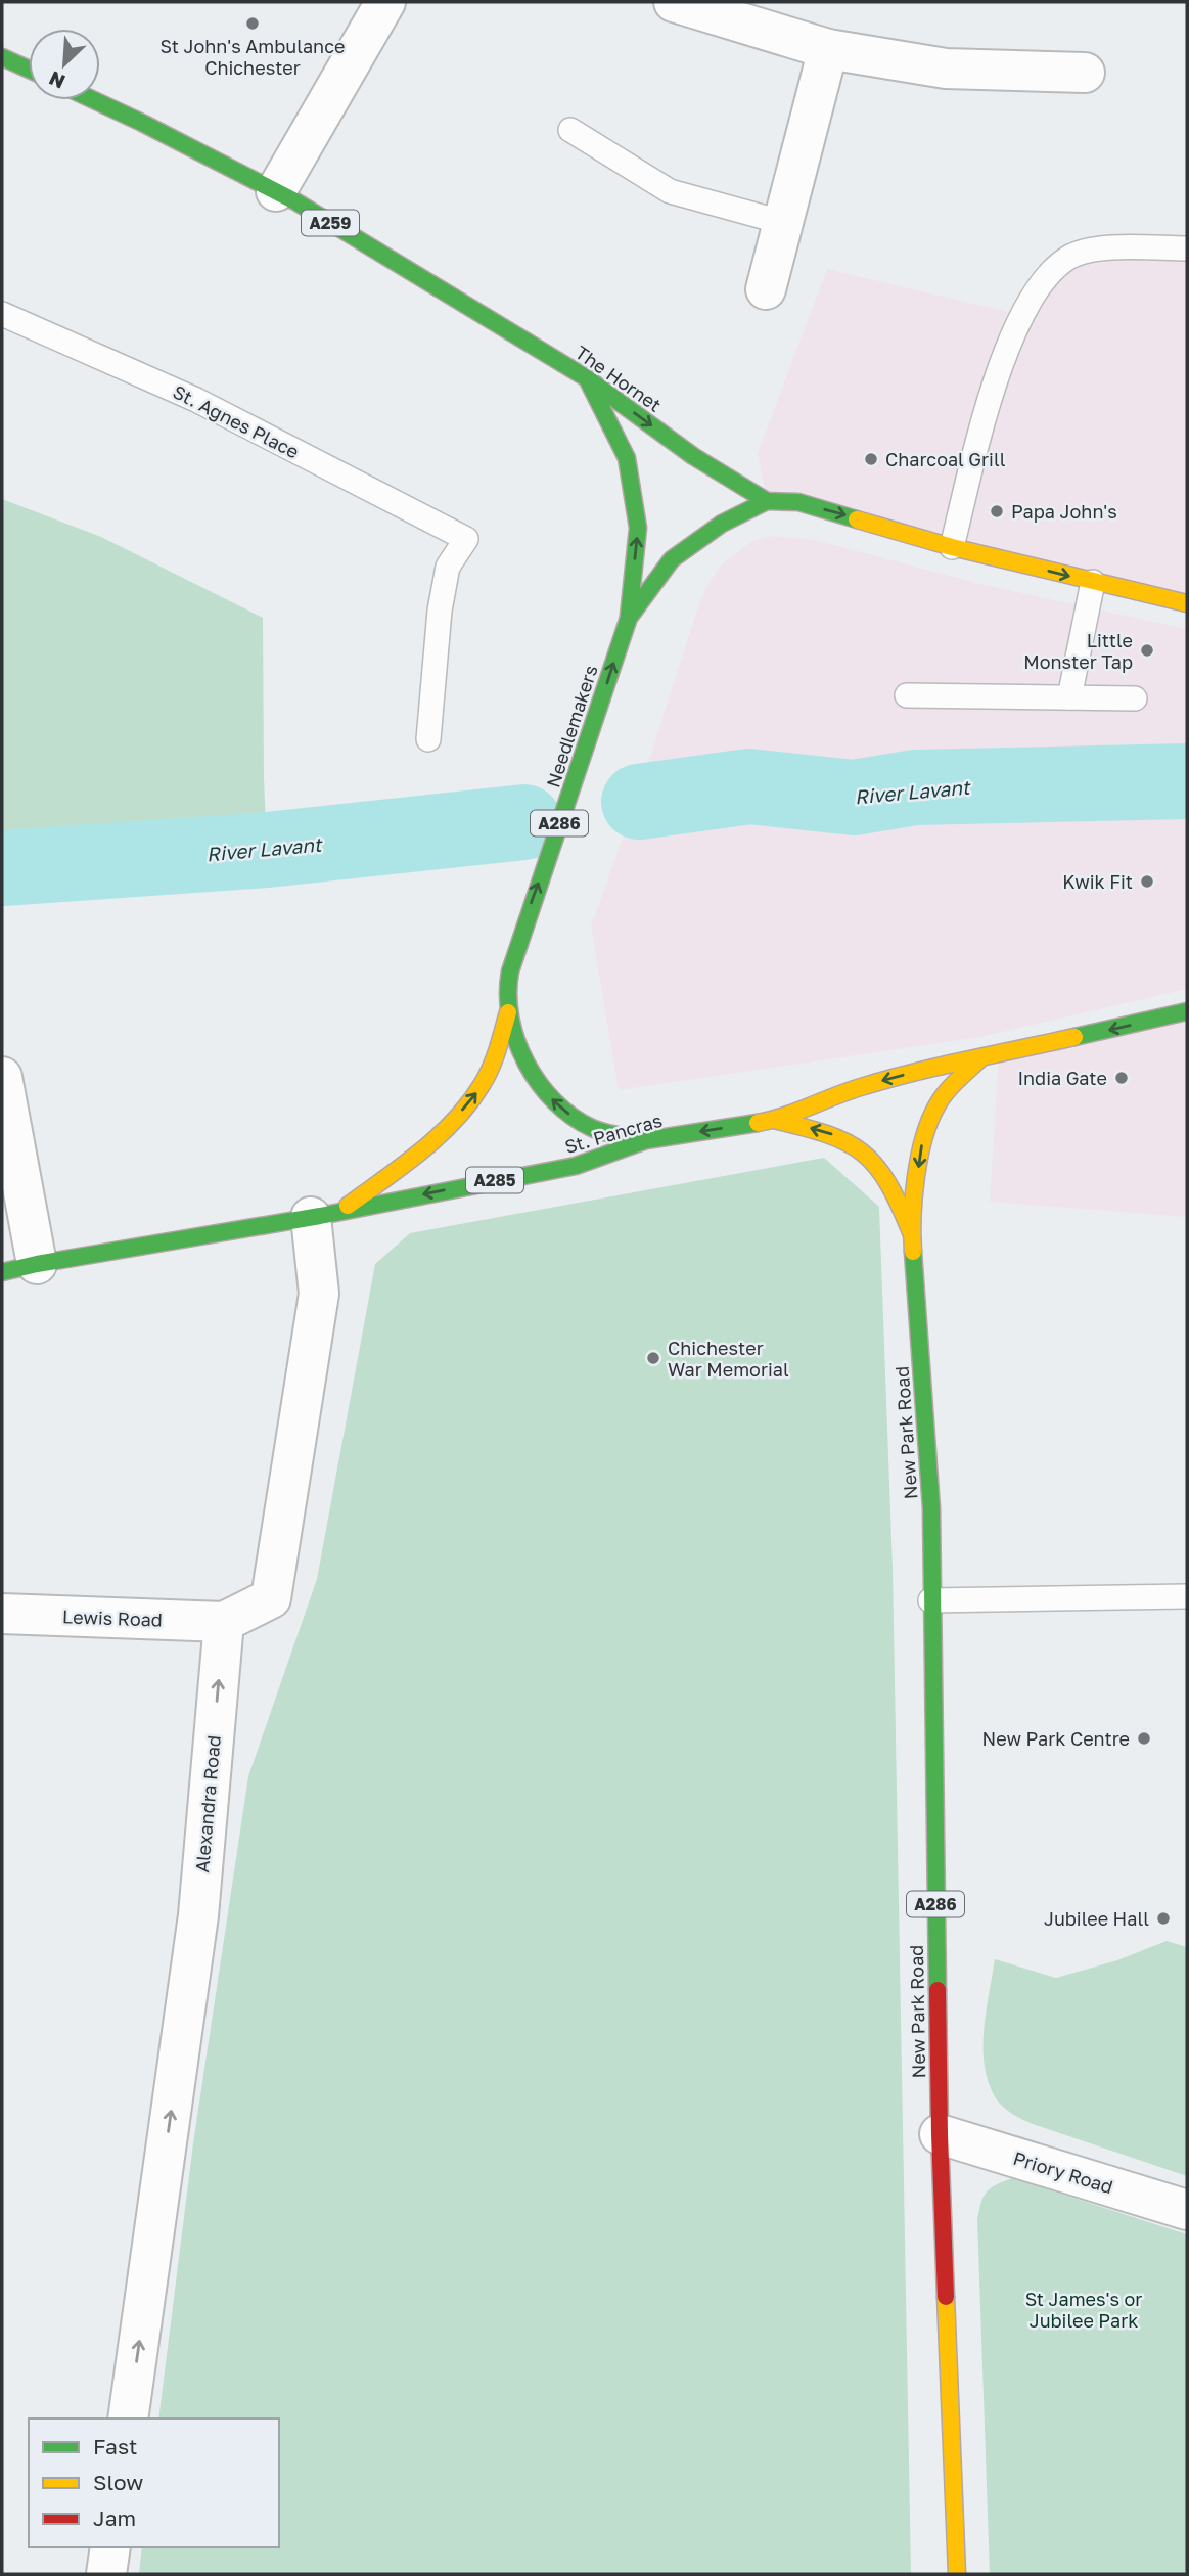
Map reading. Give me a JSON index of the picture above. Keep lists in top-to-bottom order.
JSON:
{
  "streets": {
    "main road": [
      "A259",
      "The Hornet",
      "Needlemakers",
      "A286",
      "St. Pancras",
      "A285",
      "New Park Road"
    ],
    "street": ["Lewis Road", "Alexandra Road", "Priory Road"],
    "lane": ["St. Agnes Place"]
  },
  "crossings": [
    ["The Hornet", "Needlemakers"],
    ["Needlemakers", "St. Pancras"],
    ["St. Pancras", "New Park Road"],
    ["New Park Road", "Priory Road"],
    ["Lewis Road", "Alexandra Road"]
  ],
  "one_way": [
    "The Hornet",
    "Needlemakers",
    "St. Pancras",
    "Alexandra Road"
  ],
  "water": ["River Lavant"],
  "parks": ["St James's or Jubilee Park"],
  "places": [
    "St John's Ambulance Chichester",
    "Charcoal Grill",
    "Papa John's",
    "Little Monster Tap",
    "Kwik Fit",
    "India Gate",
    "Chichester War Memorial",
    "New Park Centre",
    "Jubilee Hall"
  ],
  "legend": ["Fast", "Slow", "Jam"],
  "north": "bottom left"
}
